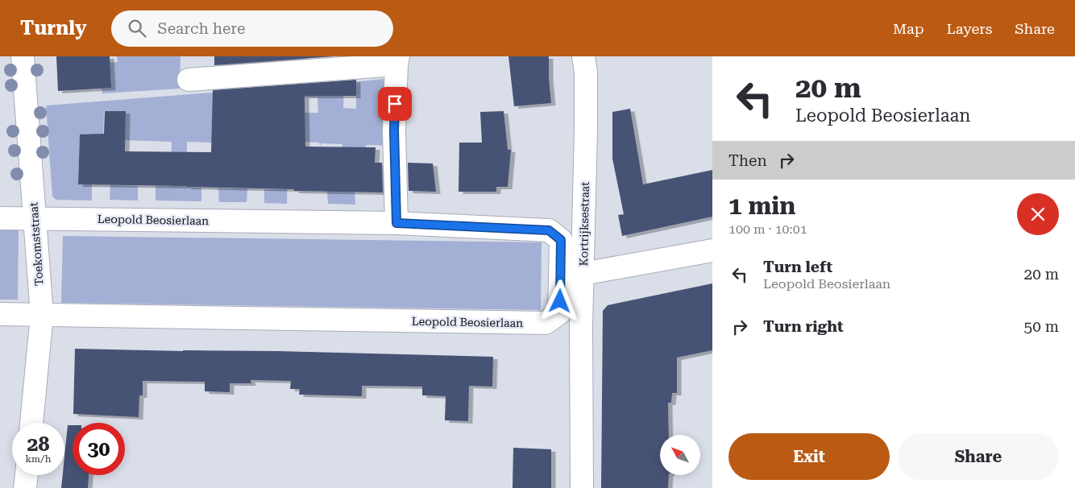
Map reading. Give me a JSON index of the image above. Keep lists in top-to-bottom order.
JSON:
{
  "streets": {
    "street": ["Leopold Beosierlaan", "Kortrijksestraat", "Toekomststraat"]
  },
  "crossings": [
    ["Leopold Beosierlaan", "Toekomststraat"]
  ],
  "north": "top left",
  "page": {
    "header": "Turnly",
    "search": "Search here",
    "nav": ["Map", "Layers", "Share"],
    "turn": ["20 m", "Leopold Beosierlaan"],
    "then": "Then",
    "heading": ["1 min", "100 m · 10:01"],
    "list": [
      {
        "name": "Turn left",
        "note": "Leopold Beosierlaan",
        "value": "20 m"
      },
      {
        "name": "Turn right",
        "value": "50 m"
      }
    ],
    "speed": "28 km/h",
    "limit": "30",
    "buttons": ["Exit", "Share"]
  }
}
